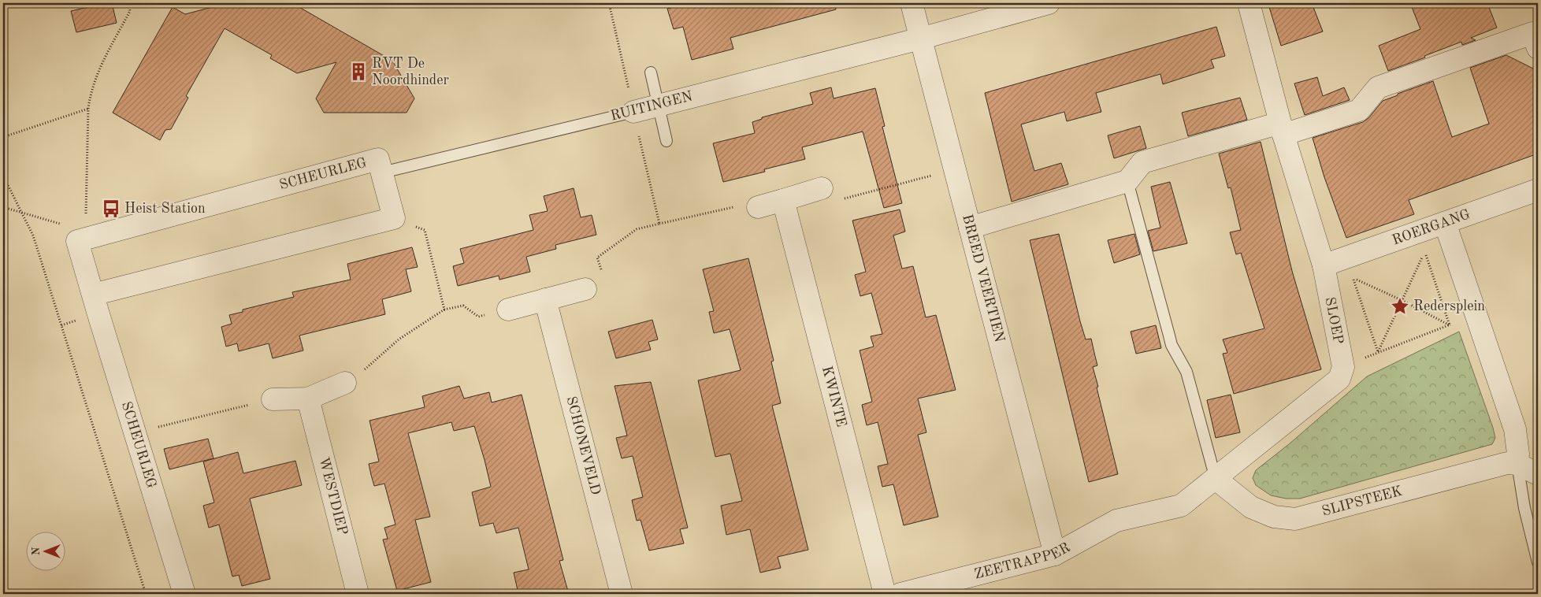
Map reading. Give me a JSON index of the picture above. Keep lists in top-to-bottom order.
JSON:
{
  "streets": {
    "street": [
      "RUITINGEN",
      "SCHEURLEG",
      "ROERGANG",
      "BREED VEERTIEN",
      "SLOEP",
      "KWINTE",
      "SCHONEVELD",
      "WESTDIEP",
      "SLIPSTEEK",
      "ZEETRAPPER"
    ]
  },
  "crossings": [
    ["RUITINGEN", "SCHEURLEG"],
    ["RUITINGEN", "BREED VEERTIEN"],
    ["ROERGANG", "SLOEP"],
    ["BREED VEERTIEN", "ZEETRAPPER"],
    ["SLIPSTEEK", "ZEETRAPPER"]
  ],
  "places": {
    "building": ["RVT De Noordhinder"],
    "bus stop": ["Heist Station"],
    "place": ["Redersplein"]
  },
  "north": "left"
}
